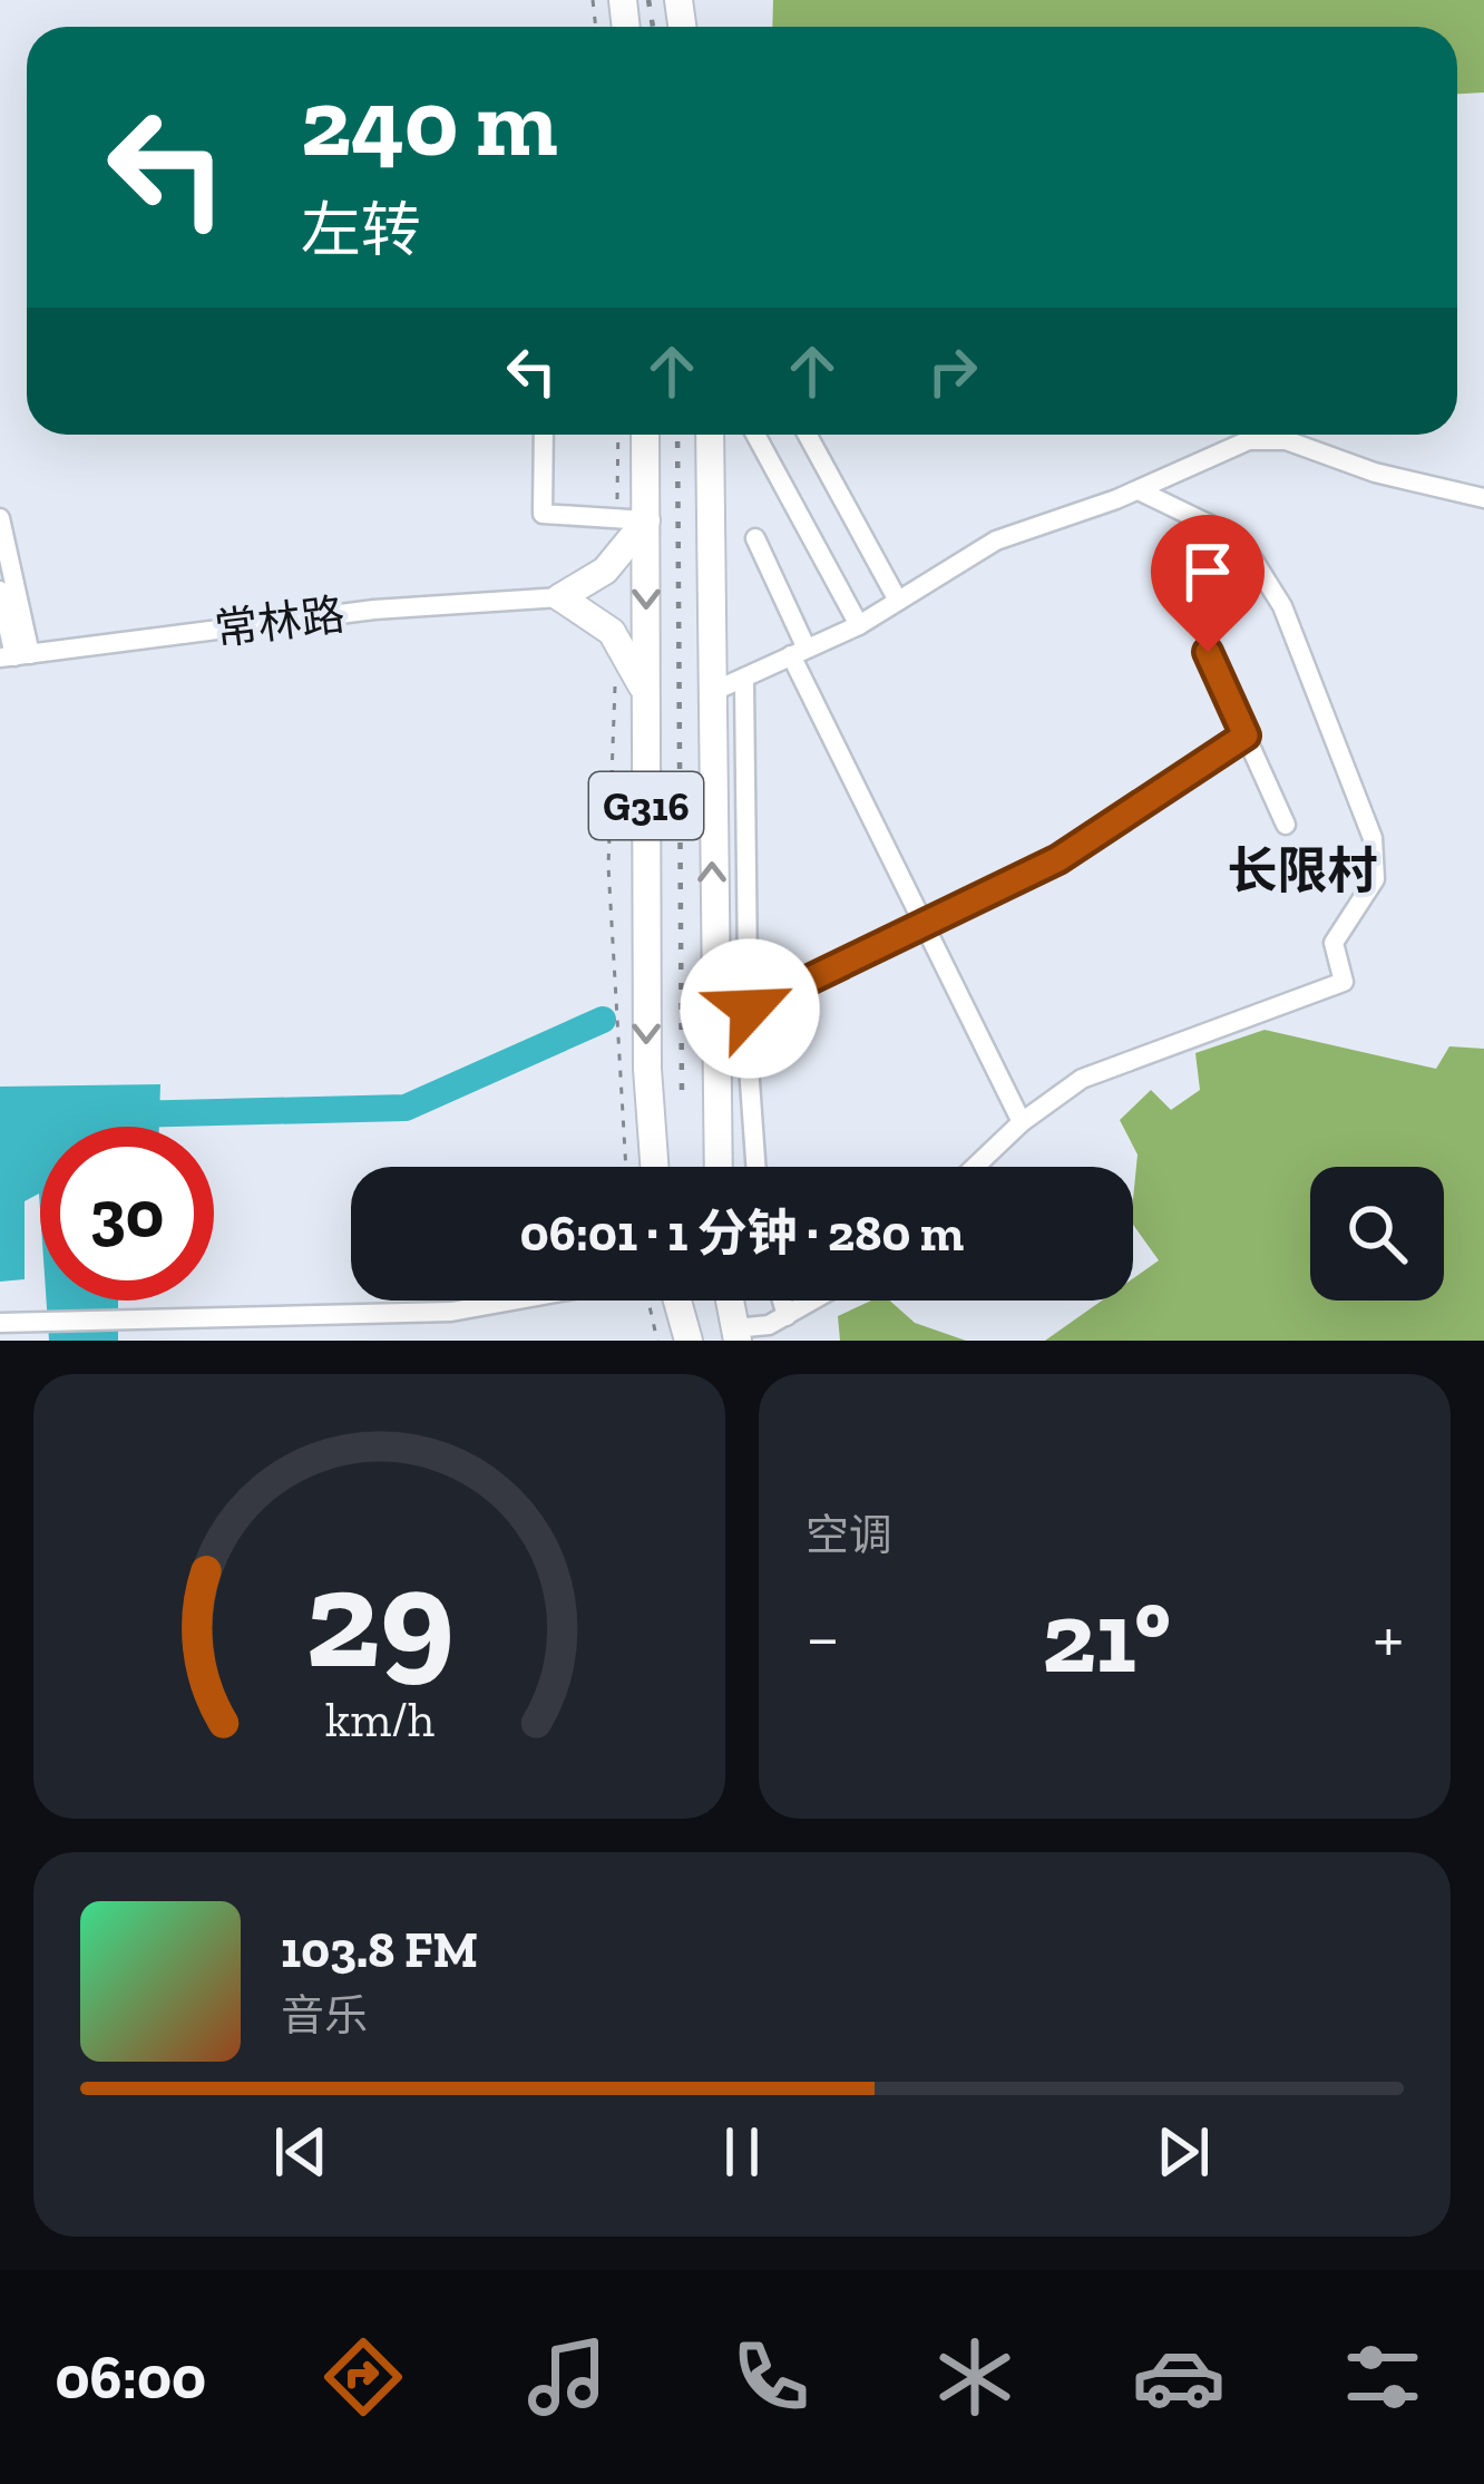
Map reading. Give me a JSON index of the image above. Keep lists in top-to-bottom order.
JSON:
{
  "streets": {
    "highway": ["G316"],
    "street": ["常林路"]
  },
  "districts": ["长限村"],
  "page": {
    "turn": ["240 m", "左转"],
    "limit": "30",
    "trip": "06:01 · 1 分钟 · 280 m",
    "tile": "空调",
    "heat": ["−", "21°", "+"],
    "song": ["103.8 FM", "音乐"],
    "tabs": "06:00",
    "gauge": ["29", "km/h"]
  }
}
